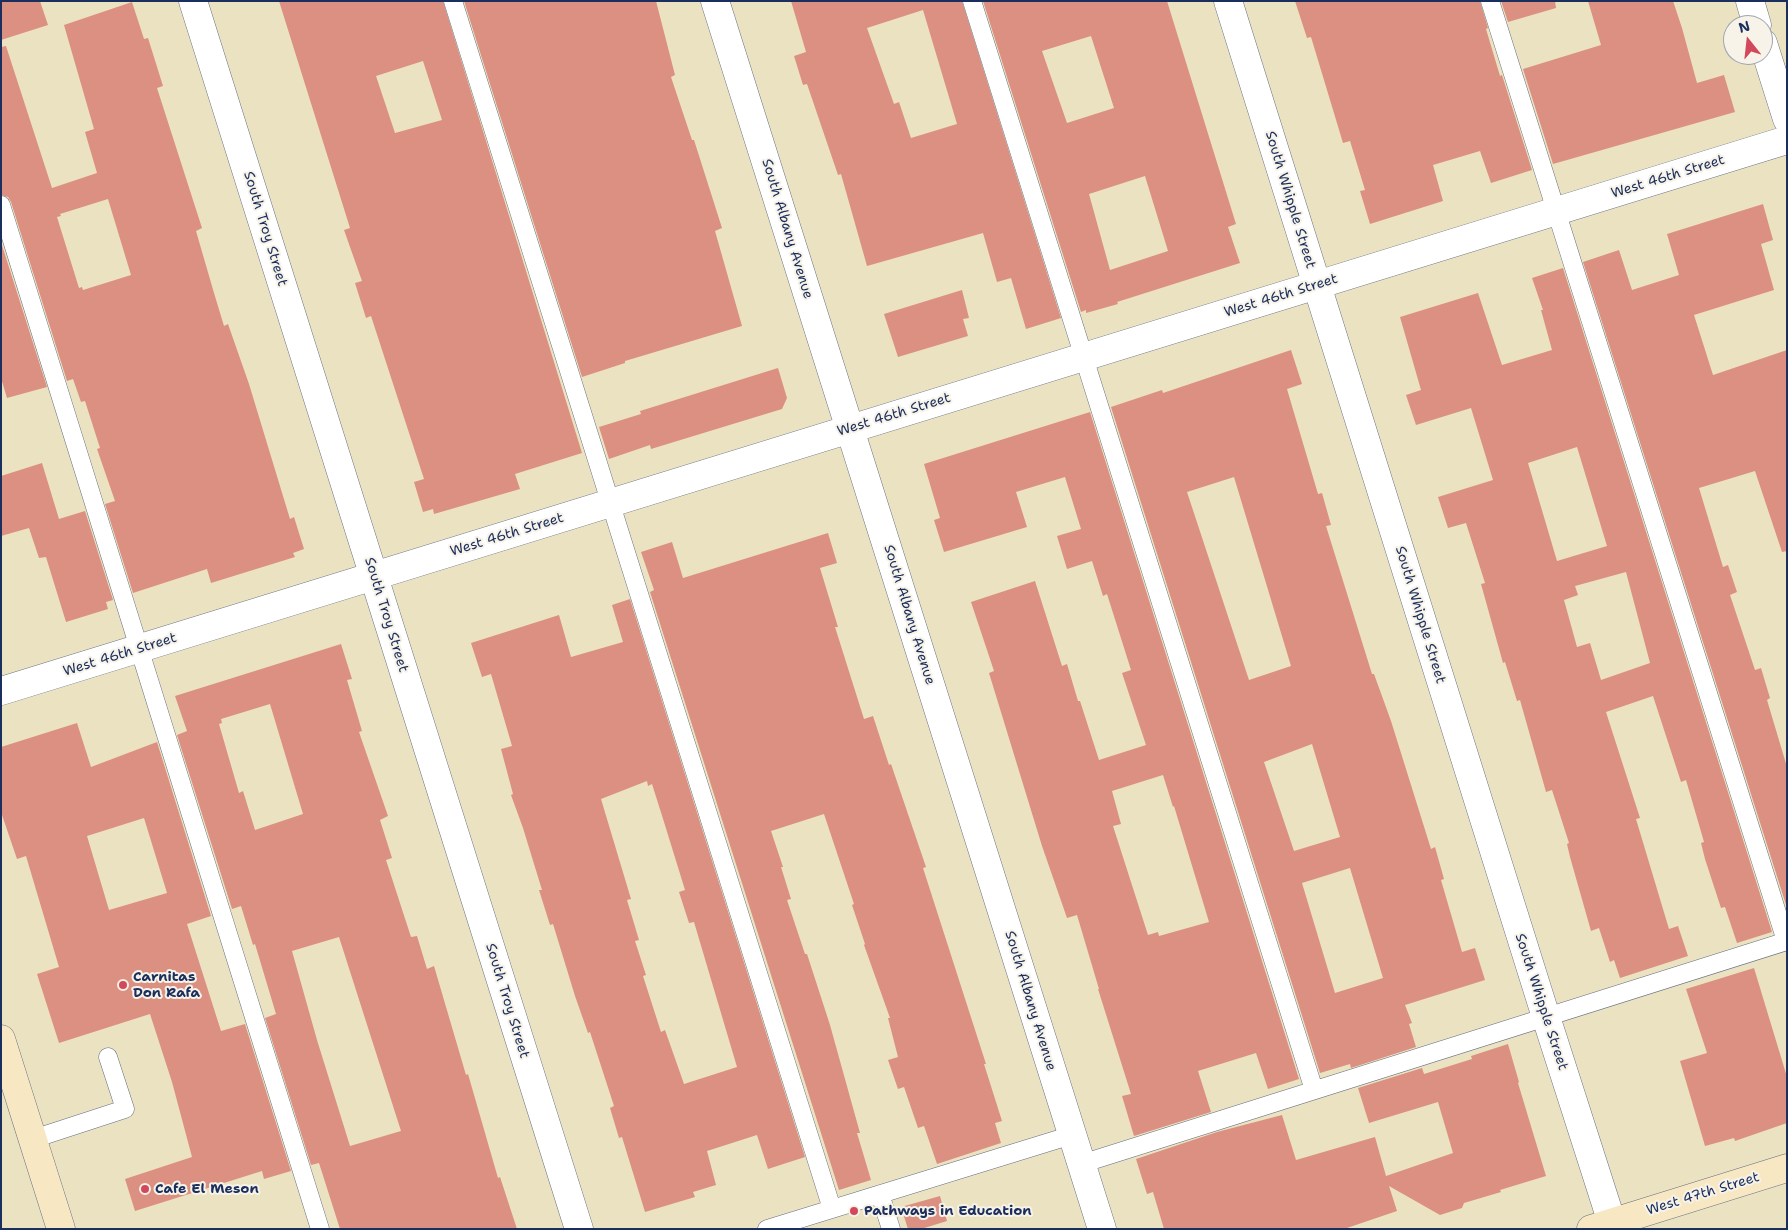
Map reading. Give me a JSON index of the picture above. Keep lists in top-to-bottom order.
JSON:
{
  "streets": {
    "main road": ["West 47th Street"],
    "street": [
      "West 46th Street",
      "South Whipple Street",
      "South Troy Street",
      "South Albany Avenue"
    ]
  },
  "crossings": [
    ["West 46th Street", "South Whipple Street"],
    ["West 46th Street", "South Troy Street"],
    ["West 46th Street", "South Albany Avenue"],
    ["South Whipple Street", "West 47th Street"]
  ],
  "places": ["Carnitas Don Rafa", "Cafe El Meson", "Pathways in Education"],
  "north": "top"
}
